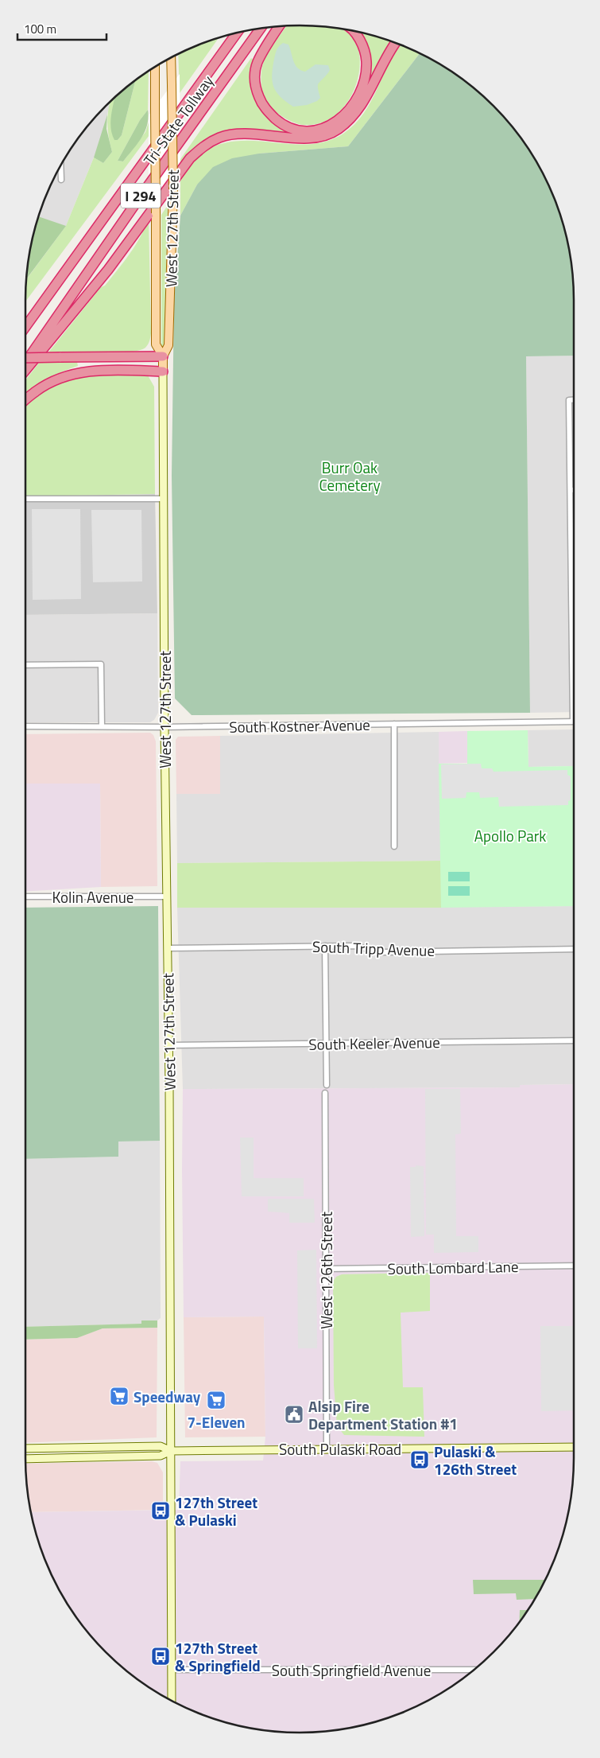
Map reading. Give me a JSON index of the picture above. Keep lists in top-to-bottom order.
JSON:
{
  "streets": {
    "highway": ["Tri-State Tollway", "I 294"],
    "main road": ["West 127th Street", "South Pulaski Road"],
    "street": [
      "South Kostner Avenue",
      "Kolin Avenue",
      "South Tripp Avenue",
      "South Keeler Avenue",
      "South Lombard Lane",
      "West 126th Street",
      "South Springfield Avenue"
    ]
  },
  "crossings": [
    ["West 127th Street", "South Kostner Avenue"],
    ["West 127th Street", "Kolin Avenue"],
    ["West 127th Street", "South Tripp Avenue"],
    ["West 127th Street", "South Keeler Avenue"],
    ["West 127th Street", "South Pulaski Road"],
    ["West 127th Street", "South Springfield Avenue"],
    ["South Lombard Lane", "West 126th Street"],
    ["West 126th Street", "South Pulaski Road"]
  ],
  "parks": ["Burr Oak Cemetery", "Apollo Park"],
  "places": {
    "supermarket": ["Speedway", "7-Eleven"],
    "public building": ["Alsip Fire Department Station #1"],
    "bus stop": ["Pulaski & 126th Street", "127th Street & Pulaski", "127th Street & Springfield"]
  },
  "scale_bar": "100 m"
}
